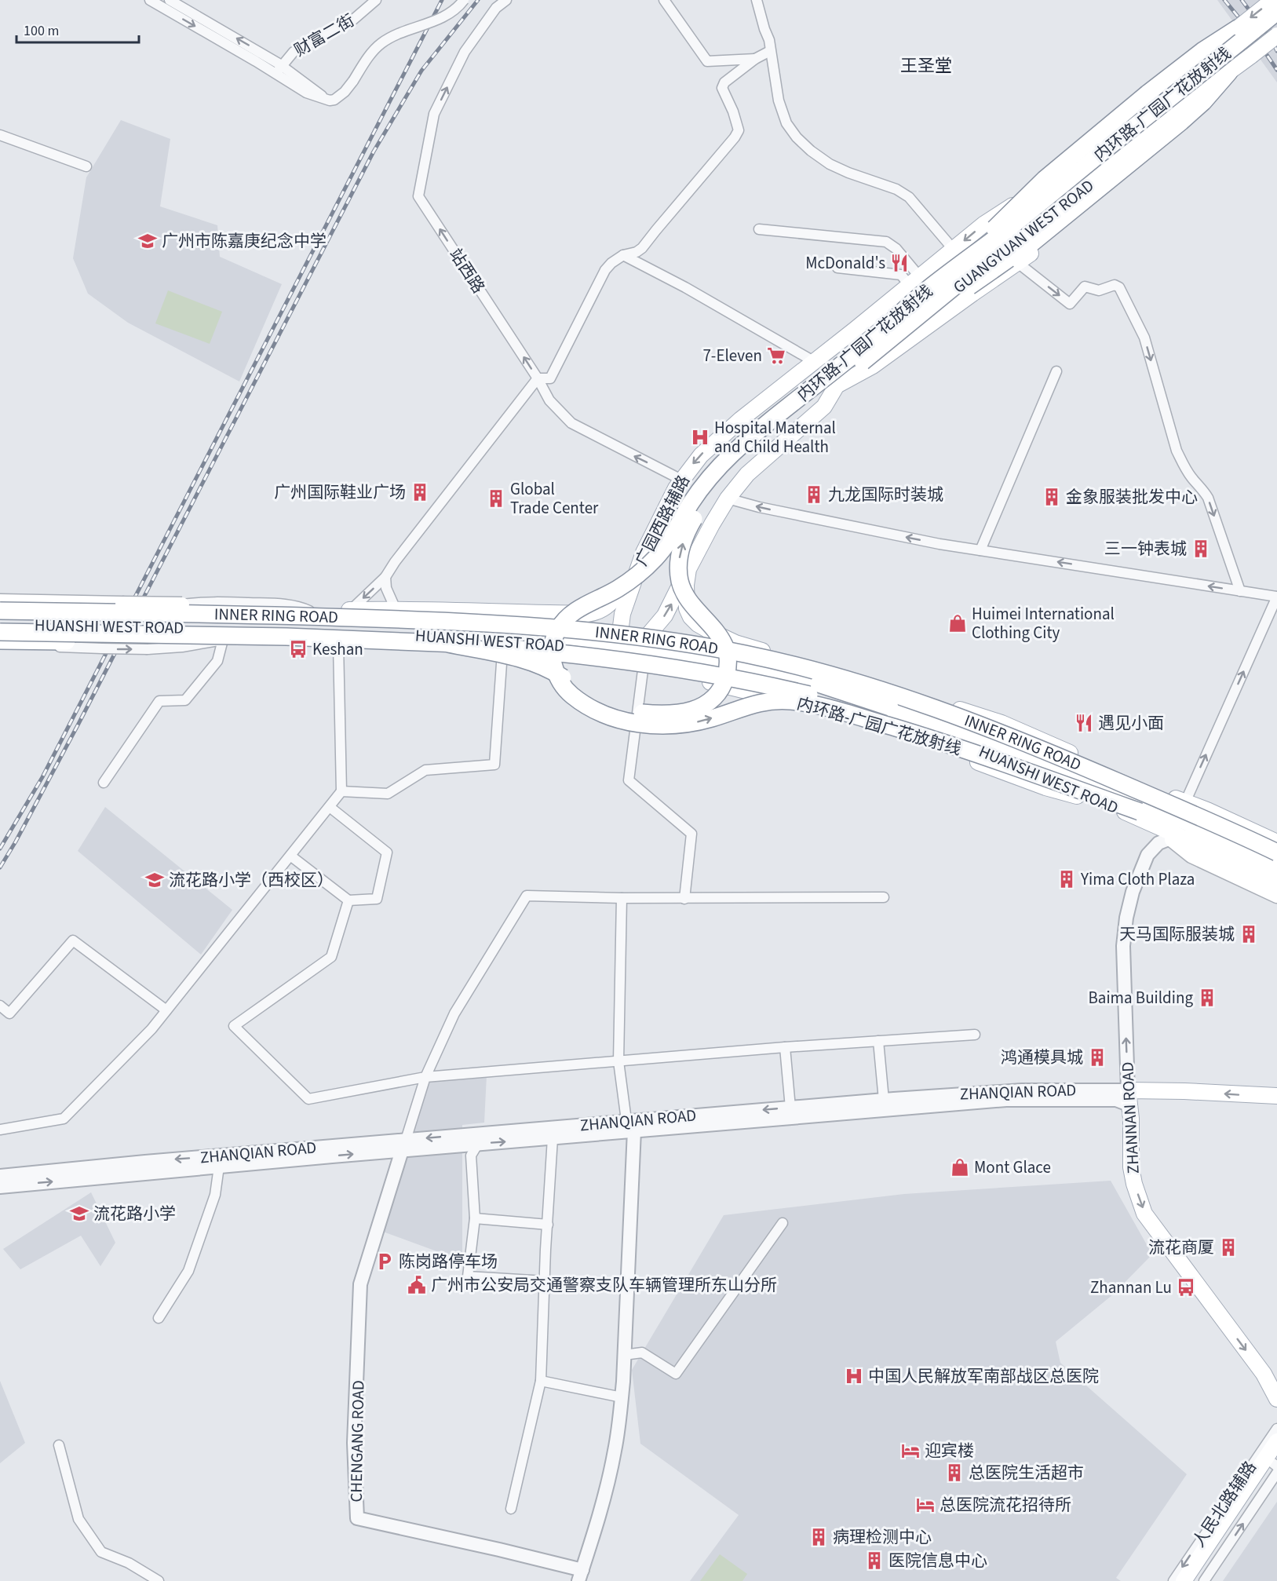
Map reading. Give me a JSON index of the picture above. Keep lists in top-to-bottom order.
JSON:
{
  "streets": {
    "highway": ["内环路-广园广花放射线", "INNER RING ROAD"],
    "main road": [
      "GUANGYUAN WEST ROAD",
      "广园西路辅路",
      "HUANSHI WEST ROAD",
      "ZHANQIAN ROAD",
      "ZHANNAN ROAD"
    ],
    "street": [
      "财富二街",
      "站西路",
      "CHENGANG ROAD",
      "人民北路辅路"
    ]
  },
  "crossings": [
    ["内环路-广园广花放射线", "INNER RING ROAD"],
    ["内环路-广园广花放射线", "HUANSHI WEST ROAD"],
    ["GUANGYUAN WEST ROAD", "广园西路辅路"],
    ["站西路", "广园西路辅路"],
    ["广园西路辅路", "INNER RING ROAD"],
    ["广园西路辅路", "HUANSHI WEST ROAD"],
    ["INNER RING ROAD", "HUANSHI WEST ROAD"],
    ["ZHANQIAN ROAD", "ZHANNAN ROAD"],
    ["ZHANQIAN ROAD", "CHENGANG ROAD"]
  ],
  "one_way": ["站西路"],
  "districts": ["王圣堂"],
  "places": {
    "school or university": ["广州市陈嘉庚纪念中学", "流花路小学（西校区）", "流花路小学"],
    "restaurant": ["McDonald's", "遇见小面"],
    "supermarket": ["7-Eleven"],
    "hospital": ["Hospital Maternal and Child Health", "中国人民解放军南部战区总医院"],
    "building": [
      "广州国际鞋业广场",
      "九龙国际时装城",
      "金象服装批发中心",
      "Global Trade Center",
      "三一钟表城",
      "Yima Cloth Plaza",
      "天马国际服装城",
      "Baima Building",
      "鸿通模具城",
      "流花商厦",
      "总医院生活超市",
      "病理检测中心",
      "医院信息中心"
    ],
    "shop": ["Huimei International Clothing City", "Mont Glace"],
    "bus stop": ["Keshan", "Zhannan Lu"],
    "parking": ["陈岗路停车场"],
    "public building": ["广州市公安局交通警察支队车辆管理所东山分所"],
    "hotel": ["迎宾楼", "总医院流花招待所"]
  },
  "scale_bar": "100 m"
}
